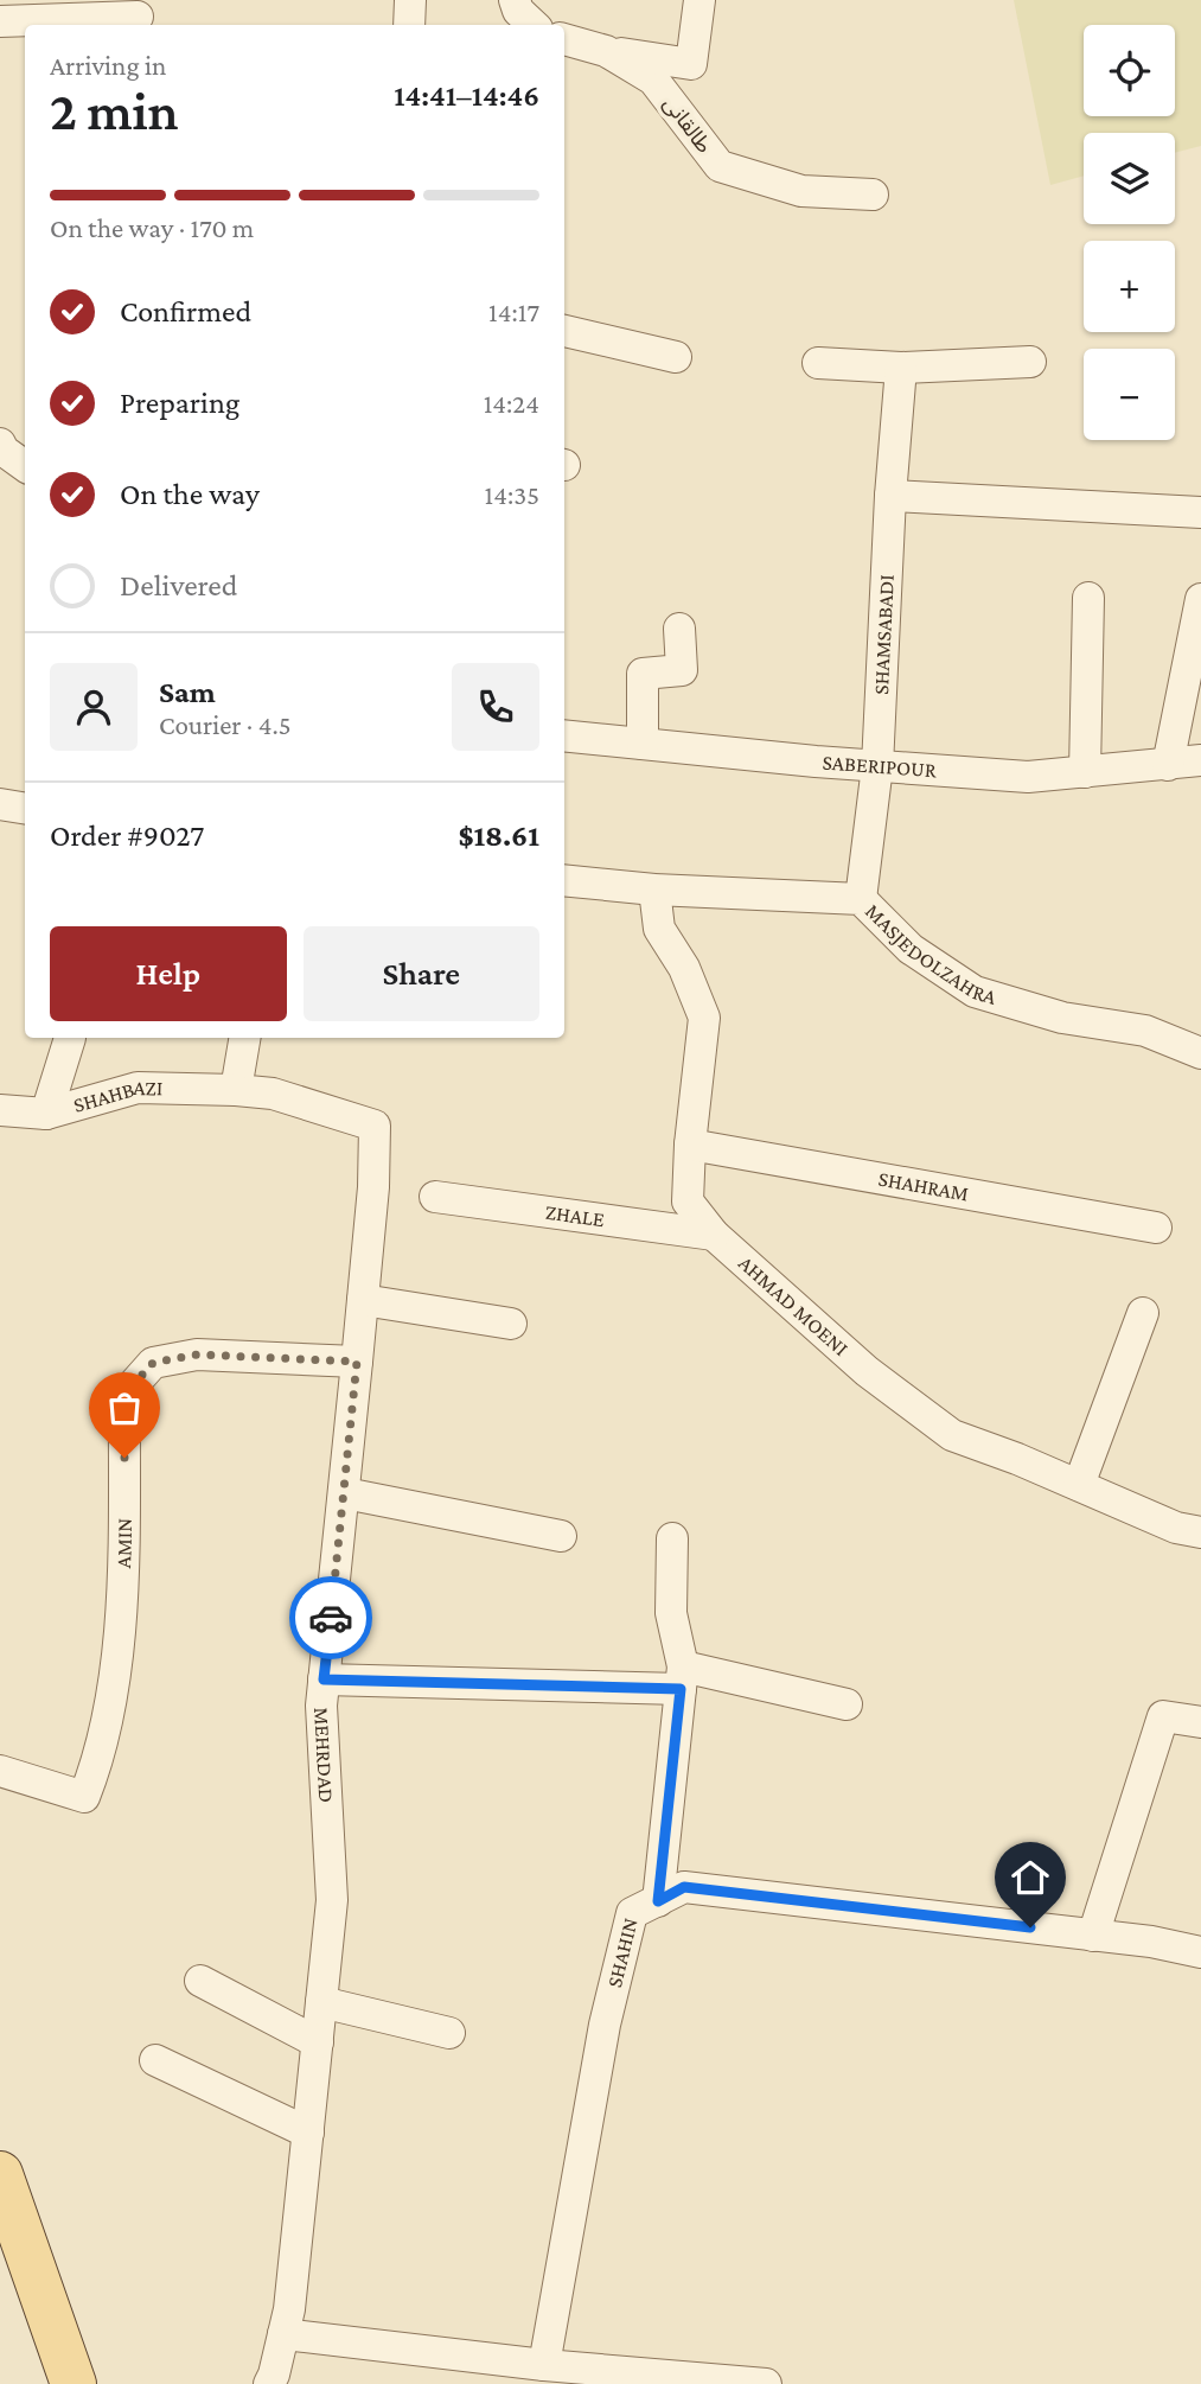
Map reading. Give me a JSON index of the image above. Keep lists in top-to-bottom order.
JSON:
{
  "streets": {
    "street": [
      "طالقانی",
      "SHAMSABADI",
      "SABERIPOUR",
      "MASJEDOLZAHRA",
      "SHAHBAZI",
      "SHAHRAM",
      "ZHALE",
      "AHMAD MOENI",
      "AMIN",
      "MEHRDAD",
      "SHAHIN"
    ]
  },
  "crossings": [
    ["SHAMSABADI", "SABERIPOUR"],
    ["SHAMSABADI", "MASJEDOLZAHRA"],
    ["MASJEDOLZAHRA", "AHMAD MOENI"],
    ["SHAHBAZI", "MEHRDAD"],
    ["SHAHRAM", "AHMAD MOENI"],
    ["ZHALE", "AHMAD MOENI"],
    ["AMIN", "MEHRDAD"]
  ],
  "page": {
    "map_buttons": ["+", "−"],
    "heading": ["2 min", "Arriving in", "14:41–14:46"],
    "panel": [
      "Sam",
      "Courier · 4.5",
      "Order #9027",
      "$18.61"
    ],
    "bar": "On the way · 170 m",
    "list": [
      ["Confirmed", "14:17"],
      ["Preparing", "14:24"],
      ["On the way", "14:35"],
      "Delivered"
    ],
    "buttons": ["Help", "Share"]
  }
}
